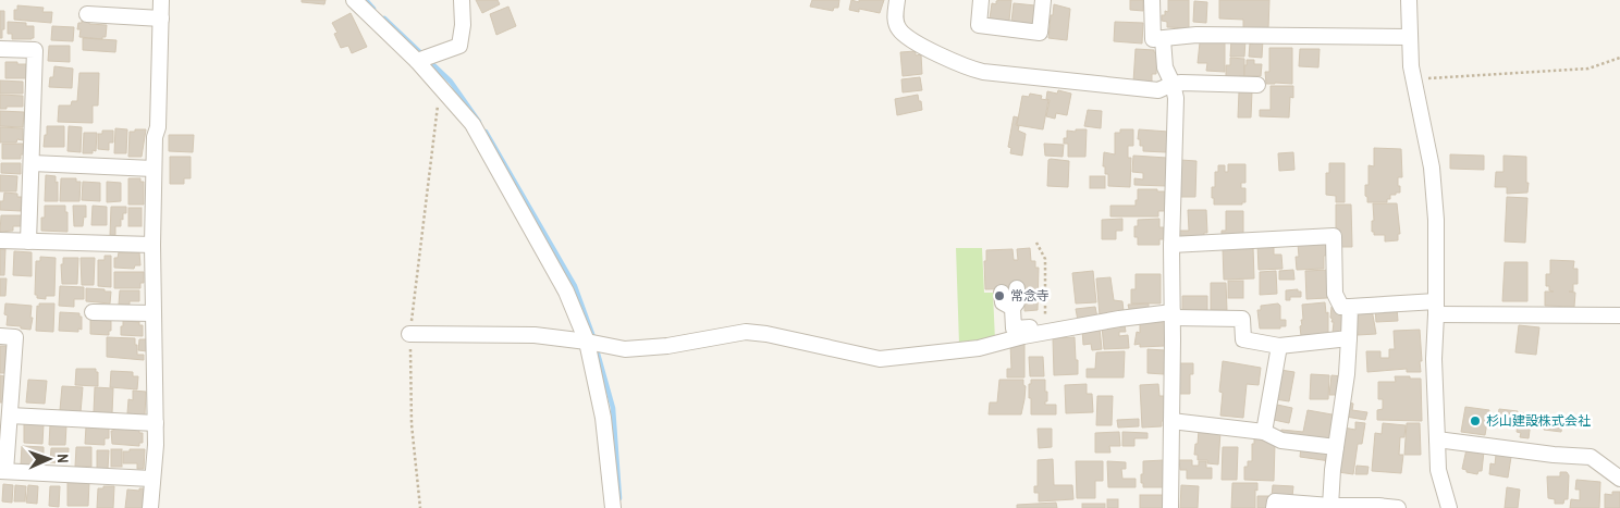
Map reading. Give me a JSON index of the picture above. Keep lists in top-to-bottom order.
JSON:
{
  "places": ["常念寺", "杉山建設株式会社"],
  "north": "right"
}
